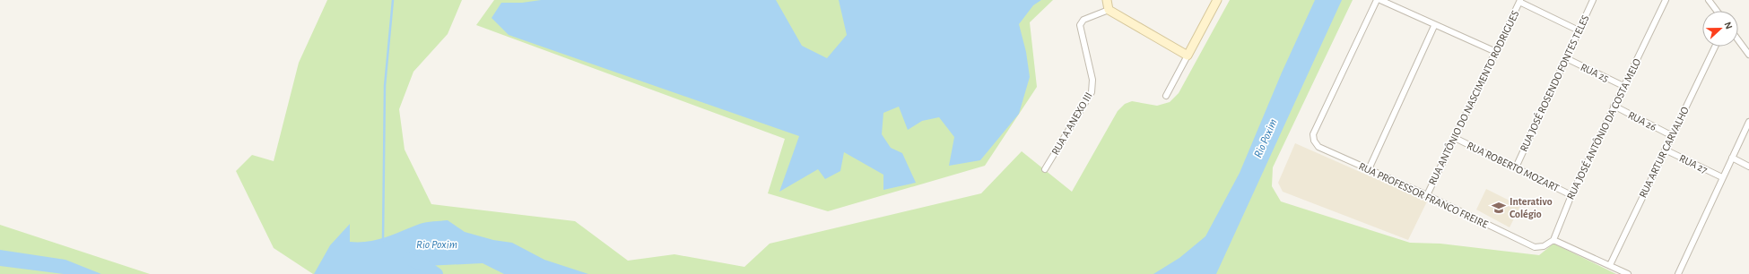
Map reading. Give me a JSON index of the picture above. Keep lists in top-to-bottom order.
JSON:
{
  "streets": {
    "street": [
      "RUA 25",
      "RUA JOSÉ ROSENDO FONTES TELES",
      "RUA ANTÔNIO DO NASCIMENTO RODRIGUES",
      "RUA 26",
      "RUA A ANEXO III",
      "RUA JOSÉ ANTÔNIO DA COSTA MELO",
      "RUA ARTUR CARVALHO",
      "RUA 27",
      "RUA ROBERTO MOZART",
      "RUA PROFESSOR FRANCO FREIRE"
    ]
  },
  "crossings": [
    ["RUA 25", "RUA JOSÉ ROSENDO FONTES TELES"],
    ["RUA 25", "RUA JOSÉ ANTÔNIO DA COSTA MELO"],
    ["RUA JOSÉ ROSENDO FONTES TELES", "RUA ROBERTO MOZART"],
    ["RUA ANTÔNIO DO NASCIMENTO RODRIGUES", "RUA ROBERTO MOZART"],
    ["RUA ANTÔNIO DO NASCIMENTO RODRIGUES", "RUA PROFESSOR FRANCO FREIRE"],
    ["RUA 26", "RUA JOSÉ ANTÔNIO DA COSTA MELO"],
    ["RUA 26", "RUA ARTUR CARVALHO"],
    ["RUA JOSÉ ANTÔNIO DA COSTA MELO", "RUA ROBERTO MOZART"],
    ["RUA JOSÉ ANTÔNIO DA COSTA MELO", "RUA PROFESSOR FRANCO FREIRE"],
    ["RUA ARTUR CARVALHO", "RUA 27"]
  ],
  "water": ["Rio Poxim"],
  "places": {
    "school or university": ["Interativo Colégio"]
  },
  "north": "right"
}
